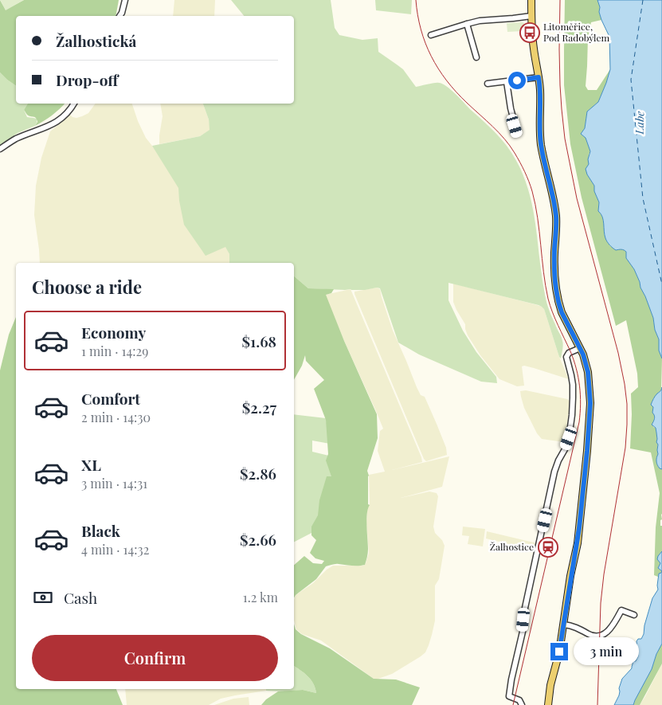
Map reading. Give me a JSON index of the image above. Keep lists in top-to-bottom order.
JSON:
{
  "water": ["Labe"],
  "places": {
    "bus stop": ["Litoměřice, Pod Radobýlem"],
    "station": ["Žalhostice"]
  },
  "page": {
    "banner": ["Žalhostická", "Drop-off"],
    "heading": "Choose a ride",
    "list": [
      {
        "name": "Economy",
        "note": "1 min · 14:29",
        "value": "$1.68"
      },
      {
        "name": "Comfort",
        "note": "2 min · 14:30",
        "value": "$2.27"
      },
      {
        "name": "XL",
        "note": "3 min · 14:31",
        "value": "$2.86"
      },
      {
        "name": "Black",
        "note": "4 min · 14:32",
        "value": "$2.66"
      }
    ],
    "pay": ["Cash", "1.2 km"],
    "buttons": "Confirm",
    "bubble": "3 min"
  }
}
